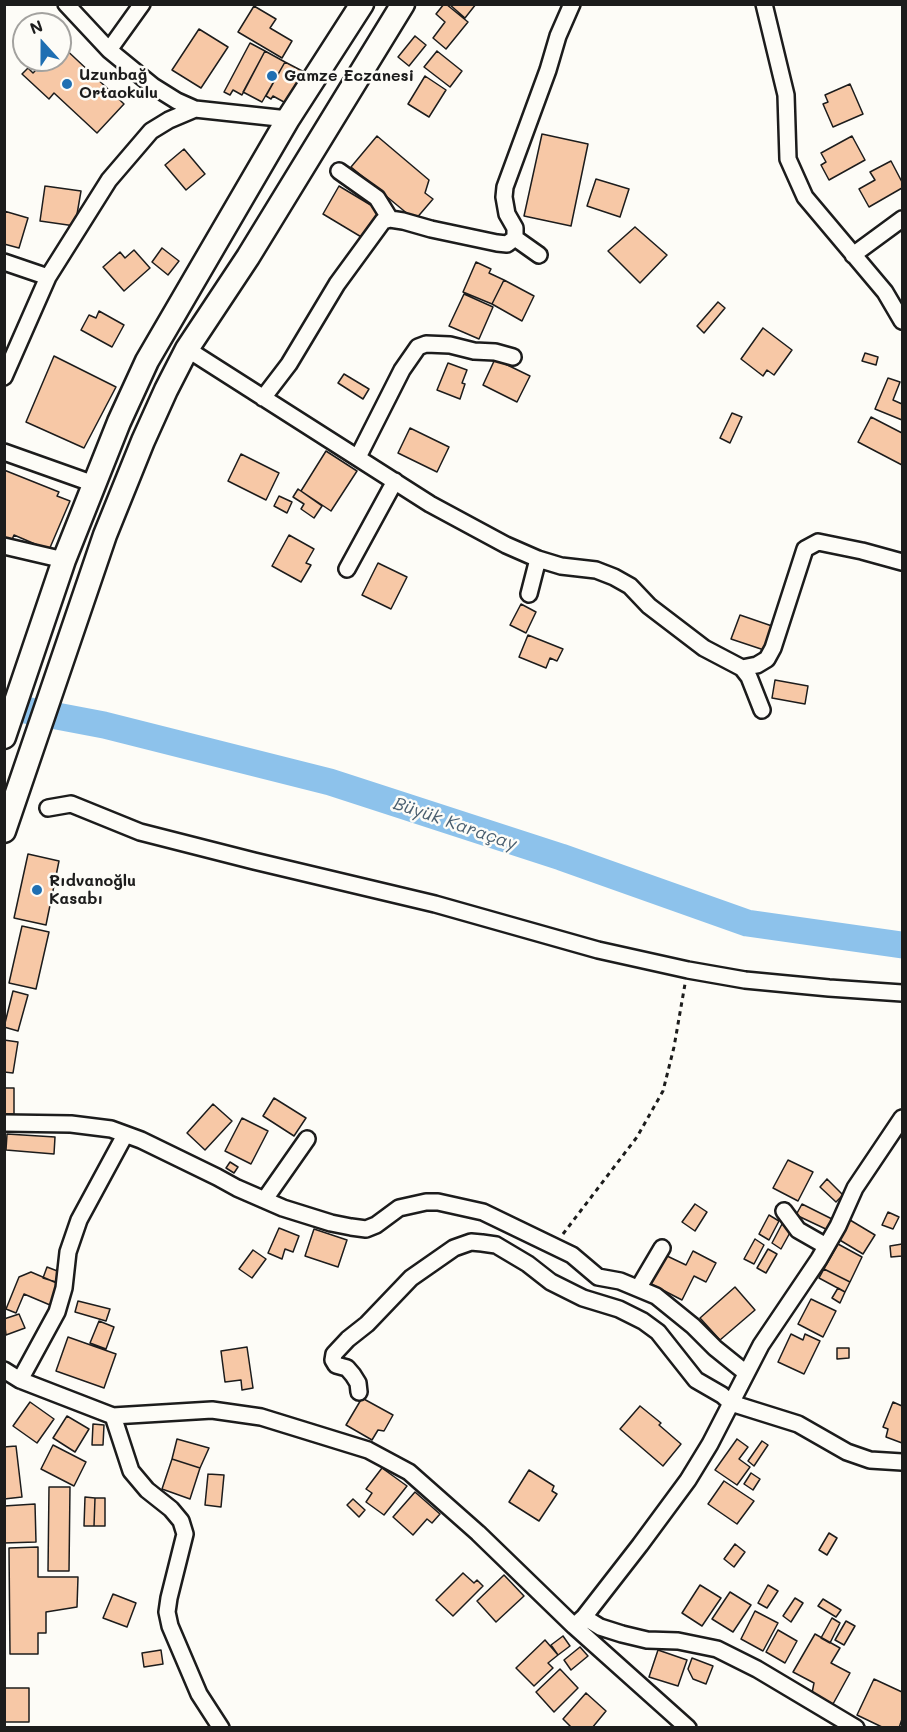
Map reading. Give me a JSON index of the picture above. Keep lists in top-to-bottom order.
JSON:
{
  "water": ["Büyük Karaçay"],
  "places": ["Gamze Eczanesi", "Uzunbağ Ortaokulu", "Rıdvanoğlu Kasabı"],
  "north": "top"
}
